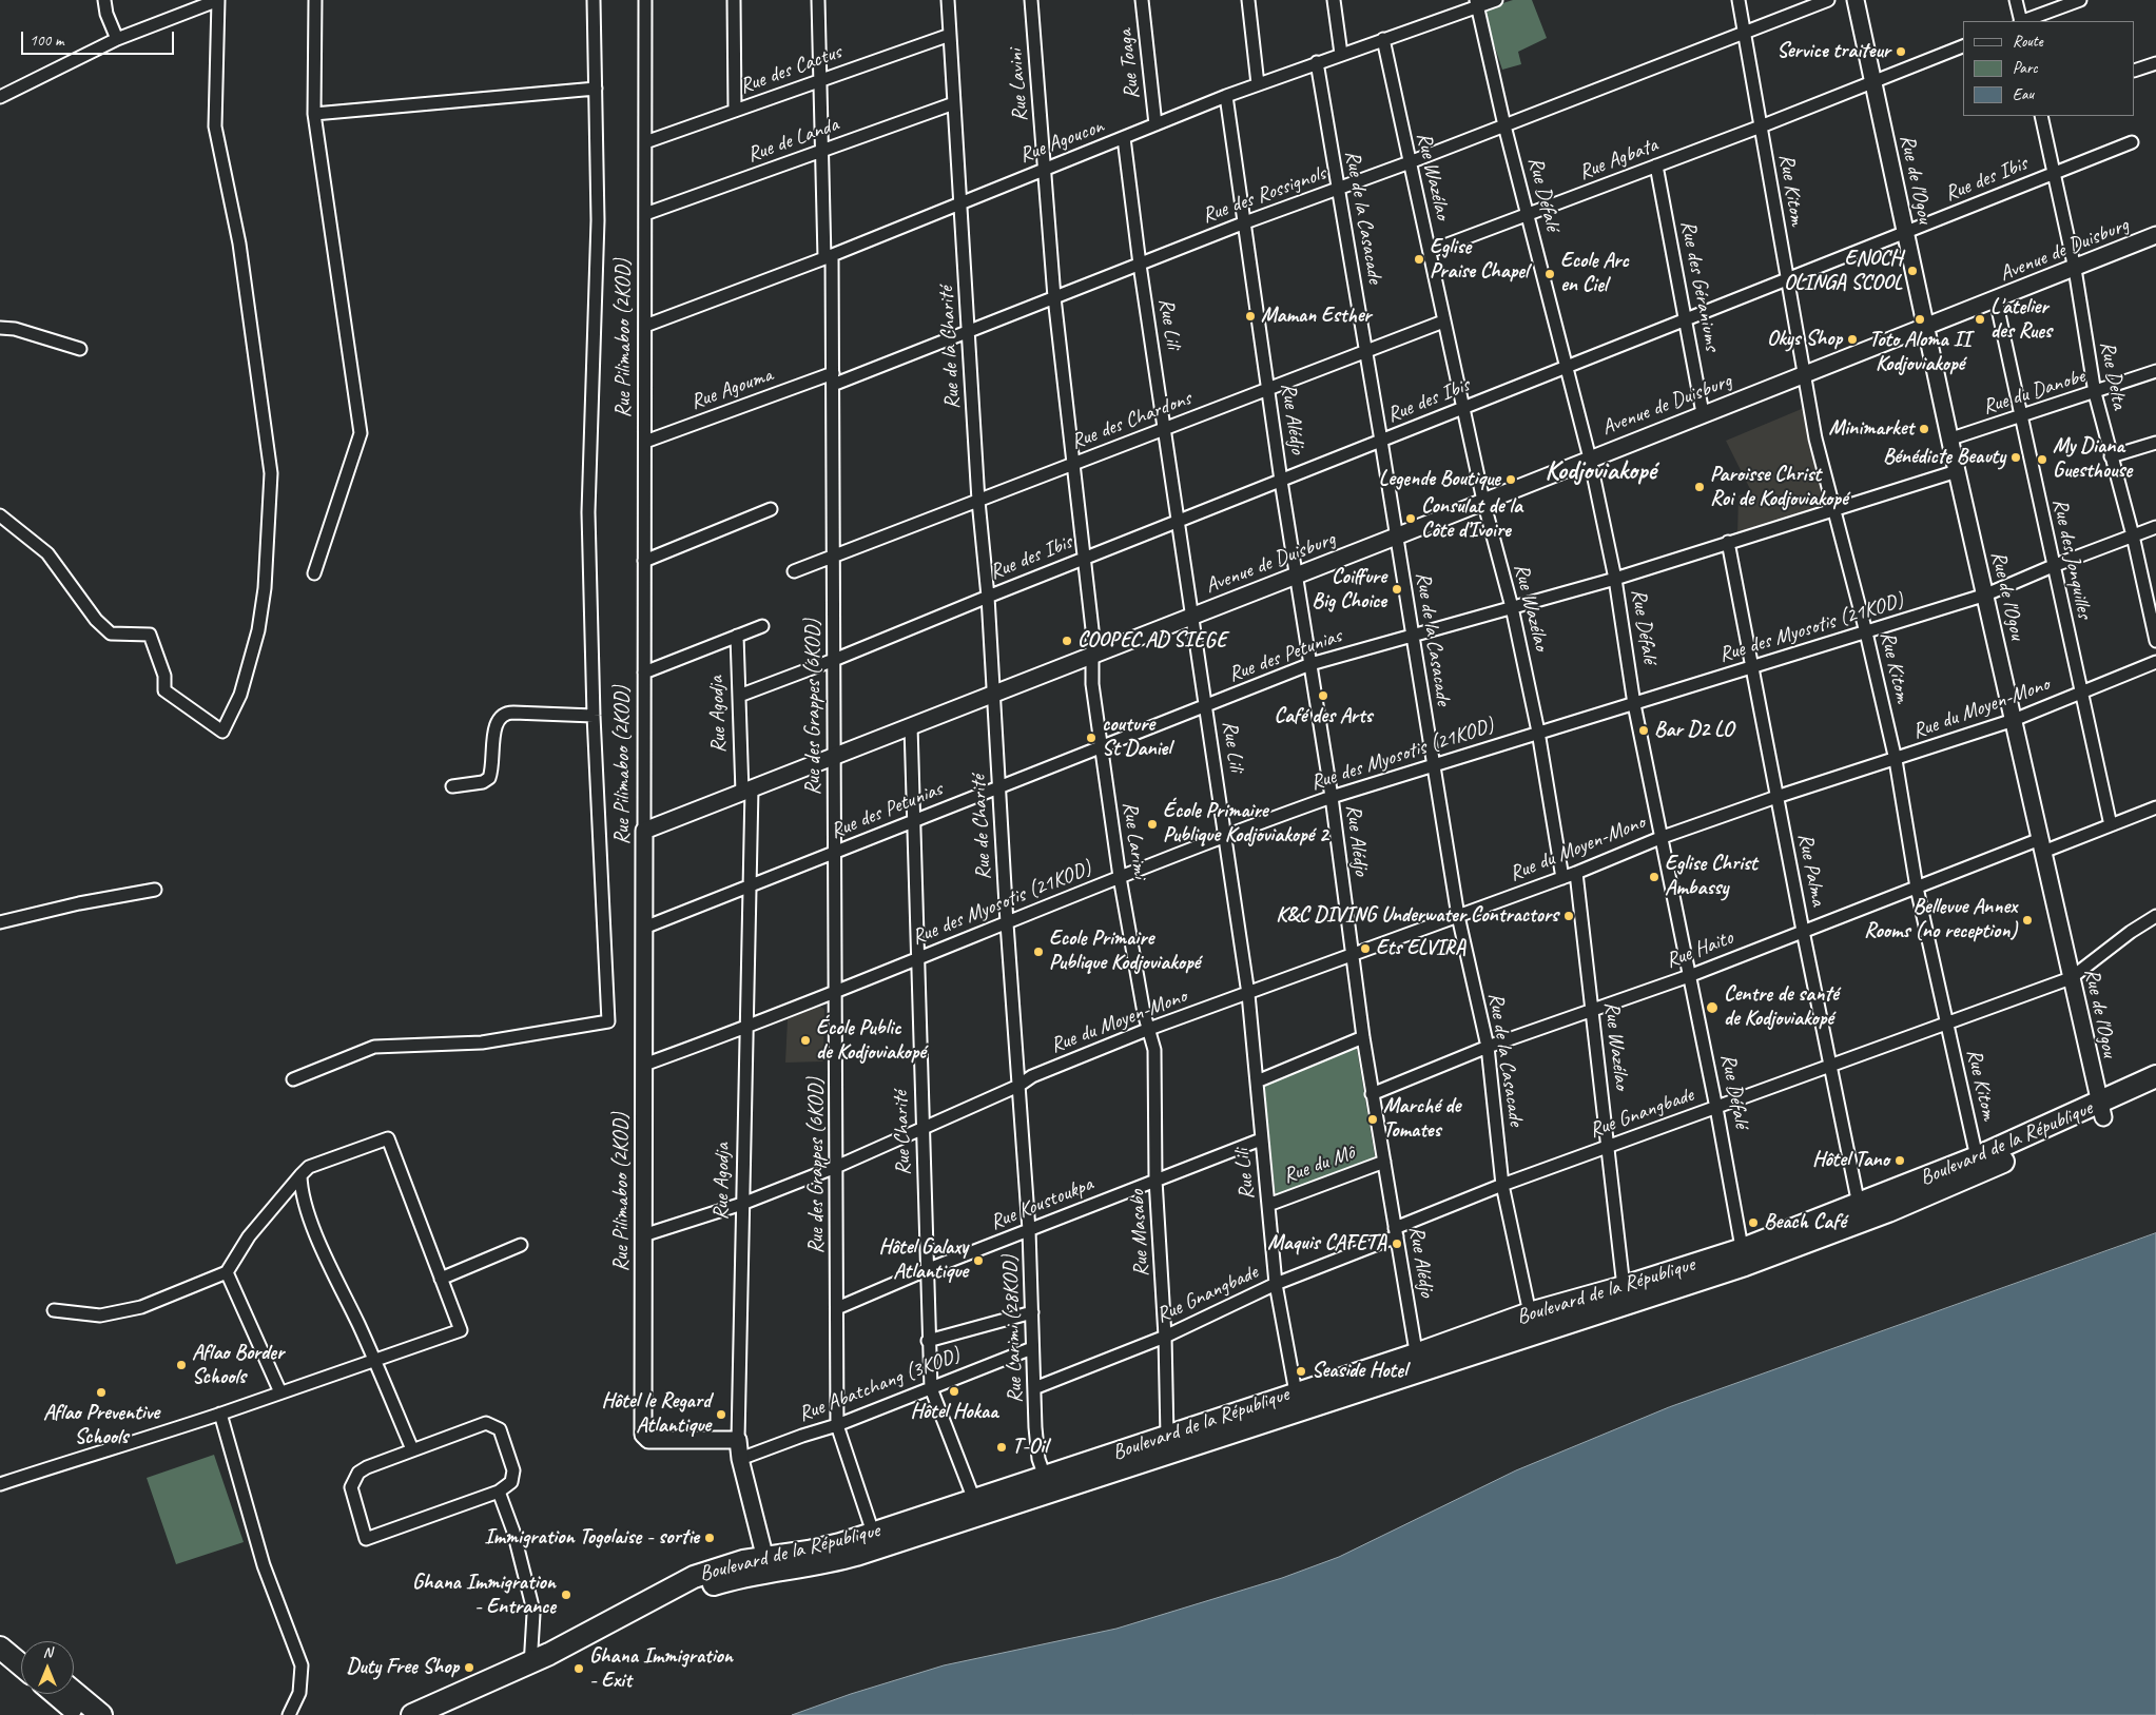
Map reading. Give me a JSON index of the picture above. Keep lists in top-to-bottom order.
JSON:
{
  "streets": {
    "highway": ["Boulevard de la République"],
    "street": [
      "Rue Toaga",
      "Rue des Cactus",
      "Rue Lavini",
      "Rue de Landa",
      "Rue Agoucon",
      "Rue Agbata",
      "Rue Wazélao",
      "Rue de l'Ogou",
      "Rue des Ibis",
      "Rue Kitom",
      "Rue Défalé",
      "Rue des Rossignols",
      "Rue de la Casacade",
      "Avenue de Duisburg",
      "Rue des Géraniums",
      "Rue Lili",
      "Rue Pilimaboo (2KOD)",
      "Rue de la Charité",
      "Rue Delta",
      "Rue Agouma",
      "Rue du Danobe",
      "Rue Alédjo",
      "Rue des Chardons",
      "Rue des Jonquilles",
      "Rue des Myosotis (21KOD)",
      "Rue des Petunias",
      "Rue des Grappes (6KOD)",
      "Rue du Moyen-Mono",
      "Rue Agodja",
      "Rue de Charité",
      "Rue Larimi",
      "Rue Palma",
      "Rue Haito",
      "Rue Gnangbade",
      "Rue Charité",
      "Rue du Mô",
      "Rue Koustoukpa",
      "Rue Masabo",
      "Rue Larimi (28KOD)",
      "Rue Abatchang (3KOD)"
    ]
  },
  "crossings": [
    ["Rue Toaga", "Rue Agoucon"],
    ["Rue des Cactus", "Rue Pilimaboo (2KOD)"],
    ["Rue des Cactus", "Rue de la Charité"],
    ["Rue des Cactus", "Rue des Grappes (6KOD)"],
    ["Rue Lavini", "Rue Agoucon"],
    ["Rue Lavini", "Rue des Rossignols"],
    ["Rue Lavini", "Rue des Chardons"],
    ["Rue Lavini", "Rue Larimi"],
    ["Rue de Landa", "Rue Pilimaboo (2KOD)"],
    ["Rue de Landa", "Rue de la Charité"],
    ["Rue de Landa", "Rue des Grappes (6KOD)"],
    ["Rue Agoucon", "Rue Wazélao"],
    ["Rue Agoucon", "Rue Défalé"],
    ["Rue Agoucon", "Rue de la Casacade"],
    ["Rue Agoucon", "Rue Lili"],
    ["Rue Agoucon", "Rue Pilimaboo (2KOD)"],
    ["Rue Agoucon", "Rue de la Charité"],
    ["Rue Agoucon", "Rue Alédjo"],
    ["Rue Agoucon", "Rue des Grappes (6KOD)"],
    ["Rue Agbata", "Rue Wazélao"],
    ["Rue Agbata", "Rue de l'Ogou"],
    ["Rue Agbata", "Rue Kitom"],
    ["Rue Agbata", "Rue Défalé"],
    ["Rue Agbata", "Rue des Géraniums"],
    ["Rue Wazélao", "Rue des Ibis"],
    ["Rue Wazélao", "Rue des Rossignols"],
    ["Rue Wazélao", "Avenue de Duisburg"],
    ["Rue Wazélao", "Rue des Chardons"],
    ["Rue Wazélao", "Rue des Myosotis (21KOD)"],
    ["Rue Wazélao", "Rue des Petunias"],
    ["Rue Wazélao", "Rue du Moyen-Mono"],
    ["Rue Wazélao", "Rue Haito"],
    ["Rue Wazélao", "Rue Gnangbade"],
    ["Rue Wazélao", "Boulevard de la République"],
    ["Rue de l'Ogou", "Rue des Ibis"],
    ["Rue de l'Ogou", "Avenue de Duisburg"],
    ["Rue de l'Ogou", "Rue du Danobe"],
    ["Rue de l'Ogou", "Rue des Myosotis (21KOD)"],
    ["Rue de l'Ogou", "Rue des Petunias"],
    ["Rue de l'Ogou", "Rue du Moyen-Mono"],
    ["Rue de l'Ogou", "Rue Haito"],
    ["Rue de l'Ogou", "Rue Gnangbade"],
    ["Rue de l'Ogou", "Boulevard de la République"],
    ["Rue des Ibis", "Rue Kitom"],
    ["Rue des Ibis", "Rue Défalé"],
    ["Rue des Ibis", "Rue de la Casacade"],
    ["Rue des Ibis", "Rue des Géraniums"],
    ["Rue des Ibis", "Rue Lili"],
    ["Rue des Ibis", "Rue de la Charité"],
    ["Rue des Ibis", "Rue Delta"],
    ["Rue des Ibis", "Rue Alédjo"],
    ["Rue des Ibis", "Rue des Grappes (6KOD)"],
    ["Rue des Ibis", "Rue Agodja"],
    ["Rue des Ibis", "Rue Larimi"],
    ["Rue Kitom", "Rue des Rossignols"],
    ["Rue Kitom", "Avenue de Duisburg"],
    ["Rue Kitom", "Rue des Myosotis (21KOD)"],
    ["Rue Kitom", "Rue des Petunias"],
    ["Rue Kitom", "Rue du Moyen-Mono"],
    ["Rue Kitom", "Rue Haito"],
    ["Rue Kitom", "Rue Gnangbade"],
    ["Rue Kitom", "Boulevard de la République"],
    ["Rue Défalé", "Rue des Rossignols"],
    ["Rue Défalé", "Avenue de Duisburg"],
    ["Rue Défalé", "Rue des Myosotis (21KOD)"],
    ["Rue Défalé", "Rue des Petunias"],
    ["Rue Défalé", "Rue du Moyen-Mono"],
    ["Rue Défalé", "Rue Haito"],
    ["Rue Défalé", "Rue Gnangbade"],
    ["Rue Défalé", "Boulevard de la République"],
    ["Rue des Rossignols", "Rue de la Casacade"],
    ["Rue des Rossignols", "Rue Lili"],
    ["Rue des Rossignols", "Rue de la Charité"],
    ["Rue des Rossignols", "Rue Agouma"],
    ["Rue des Rossignols", "Rue Alédjo"],
    ["Rue des Rossignols", "Rue des Grappes (6KOD)"],
    ["Rue de la Casacade", "Avenue de Duisburg"],
    ["Rue de la Casacade", "Rue des Chardons"],
    ["Rue de la Casacade", "Rue des Myosotis (21KOD)"],
    ["Rue de la Casacade", "Rue des Petunias"],
    ["Rue de la Casacade", "Rue du Moyen-Mono"],
    ["Rue de la Casacade", "Rue Haito"],
    ["Rue de la Casacade", "Rue Gnangbade"],
    ["Rue de la Casacade", "Boulevard de la République"],
    ["Avenue de Duisburg", "Rue des Géraniums"],
    ["Avenue de Duisburg", "Rue Lili"],
    ["Avenue de Duisburg", "Rue Pilimaboo (2KOD)"],
    ["Avenue de Duisburg", "Rue de la Charité"],
    ["Avenue de Duisburg", "Rue Delta"],
    ["Avenue de Duisburg", "Rue Alédjo"],
    ["Avenue de Duisburg", "Rue des Jonquilles"],
    ["Avenue de Duisburg", "Rue des Grappes (6KOD)"],
    ["Avenue de Duisburg", "Rue Agodja"],
    ["Avenue de Duisburg", "Rue de Charité"],
    ["Avenue de Duisburg", "Rue Larimi"],
    ["Avenue de Duisburg", "Rue Charité"],
    ["Rue Lili", "Rue des Chardons"],
    ["Rue Lili", "Rue des Myosotis (21KOD)"],
    ["Rue Lili", "Rue des Petunias"],
    ["Rue Lili", "Rue du Moyen-Mono"],
    ["Rue Lili", "Rue Gnangbade"],
    ["Rue Lili", "Boulevard de la République"],
    ["Rue Lili", "Rue du Mô"],
    ["Rue Lili", "Rue Koustoukpa"],
    ["Rue Pilimaboo (2KOD)", "Rue Agouma"],
    ["Rue Pilimaboo (2KOD)", "Rue des Myosotis (21KOD)"],
    ["Rue Pilimaboo (2KOD)", "Rue des Petunias"],
    ["Rue Pilimaboo (2KOD)", "Rue du Moyen-Mono"],
    ["Rue Pilimaboo (2KOD)", "Rue Agodja"],
    ["Rue de la Charité", "Rue des Chardons"],
    ["Rue de la Charité", "Rue de Charité"],
    ["Rue Delta", "Rue du Danobe"],
    ["Rue Delta", "Rue des Myosotis (21KOD)"],
    ["Rue Agouma", "Rue des Grappes (6KOD)"],
    ["Rue du Danobe", "Rue des Jonquilles"],
    ["Rue Alédjo", "Rue des Chardons"],
    ["Rue Alédjo", "Rue des Myosotis (21KOD)"],
    ["Rue Alédjo", "Rue des Petunias"],
    ["Rue Alédjo", "Rue du Moyen-Mono"],
    ["Rue Alédjo", "Rue Haito"],
    ["Rue Alédjo", "Rue Gnangbade"],
    ["Rue Alédjo", "Boulevard de la République"],
    ["Rue Alédjo", "Rue du Mô"],
    ["Rue des Chardons", "Rue des Grappes (6KOD)"],
    ["Rue des Chardons", "Rue Larimi"],
    ["Rue des Jonquilles", "Rue des Myosotis (21KOD)"],
    ["Rue des Jonquilles", "Rue du Moyen-Mono"],
    ["Rue des Jonquilles", "Rue Haito"],
    ["Rue des Myosotis (21KOD)", "Rue des Grappes (6KOD)"],
    ["Rue des Myosotis (21KOD)", "Rue Agodja"],
    ["Rue des Myosotis (21KOD)", "Rue de Charité"],
    ["Rue des Myosotis (21KOD)", "Rue Larimi"],
    ["Rue des Myosotis (21KOD)", "Rue Palma"],
    ["Rue des Myosotis (21KOD)", "Rue Charité"],
    ["Rue des Petunias", "Rue des Grappes (6KOD)"],
    ["Rue des Petunias", "Rue Agodja"],
    ["Rue des Petunias", "Rue de Charité"],
    ["Rue des Petunias", "Rue Larimi"],
    ["Rue des Petunias", "Rue Palma"],
    ["Rue des Petunias", "Rue Charité"],
    ["Rue des Grappes (6KOD)", "Rue du Moyen-Mono"],
    ["Rue des Grappes (6KOD)", "Boulevard de la République"],
    ["Rue des Grappes (6KOD)", "Rue Koustoukpa"],
    ["Rue des Grappes (6KOD)", "Rue Abatchang (3KOD)"],
    ["Rue du Moyen-Mono", "Rue Agodja"],
    ["Rue du Moyen-Mono", "Rue de Charité"],
    ["Rue du Moyen-Mono", "Rue Larimi"],
    ["Rue du Moyen-Mono", "Rue Palma"],
    ["Rue du Moyen-Mono", "Rue Charité"],
    ["Rue du Moyen-Mono", "Rue Masabo"],
    ["Rue du Moyen-Mono", "Rue Larimi (28KOD)"],
    ["Rue Agodja", "Boulevard de la République"],
    ["Rue Agodja", "Rue Abatchang (3KOD)"],
    ["Rue de Charité", "Rue Larimi (28KOD)"],
    ["Rue Larimi", "Rue Masabo"],
    ["Rue Palma", "Rue Haito"],
    ["Rue Palma", "Rue Gnangbade"],
    ["Rue Palma", "Boulevard de la République"],
    ["Rue Gnangbade", "Rue Masabo"],
    ["Rue Gnangbade", "Rue Larimi (28KOD)"],
    ["Rue Charité", "Boulevard de la République"],
    ["Rue Charité", "Rue Koustoukpa"],
    ["Rue Charité", "Rue Abatchang (3KOD)"],
    ["Boulevard de la République", "Rue Masabo"],
    ["Boulevard de la République", "Rue Larimi (28KOD)"],
    ["Rue Koustoukpa", "Rue Masabo"],
    ["Rue Koustoukpa", "Rue Larimi (28KOD)"],
    ["Rue Larimi (28KOD)", "Rue Abatchang (3KOD)"]
  ],
  "districts": ["Kodjoviakopé"],
  "places": [
    "Service traiteur",
    "Eglise Praise Chapel",
    "ENOCH OLINGA SCOOL",
    "Ecole Arc en Ciel",
    "Maman Esther",
    "Toto Aloma II Kodjoviakopé",
    "L'atelier des Rues",
    "Okys Shop",
    "Minimarket",
    "Bénédicte Beauty",
    "My Diana Guesthouse",
    "Legende Boutique",
    "Paroisse Christ Roi de Kodjoviakopé",
    "Consulat de la Côte d’Ivoire",
    "Coiffure Big Choice",
    "COOPEC AD SIEGE",
    "Café des Arts",
    "Bar D2 LO",
    "couture St Daniel",
    "École Primaire Publique Kodjoviakopé 2",
    "Eglise Christ Ambassy",
    "K&C DIVING Underwater Contractors",
    "Bellevue Annex Rooms (no reception)",
    "Ets ELVIRA",
    "Ecole Primaire Publique Kodjoviakopé",
    "Centre de santé de Kodjoviakopé",
    "École Public de Kodjoviakopé",
    "Marché de Tomates",
    "Hôtel Tano",
    "Beach Café",
    "Maquis CAFETA",
    "Hôtel Galaxy Atlantique",
    "Aflao Border Schools",
    "Seaside Hotel",
    "Hôtel Hokaa",
    "Aflao Preventive Schools",
    "Hôtel le Regard Atlantique",
    "T-Oil",
    "Immigration Togolaise - sortie",
    "Ghana Immigration - Entrance",
    "Duty Free Shop",
    "Ghana Immigration - Exit"
  ],
  "legend": ["Route", "Parc", "Eau"],
  "scale_bar": "100 m",
  "north": "top"
}
